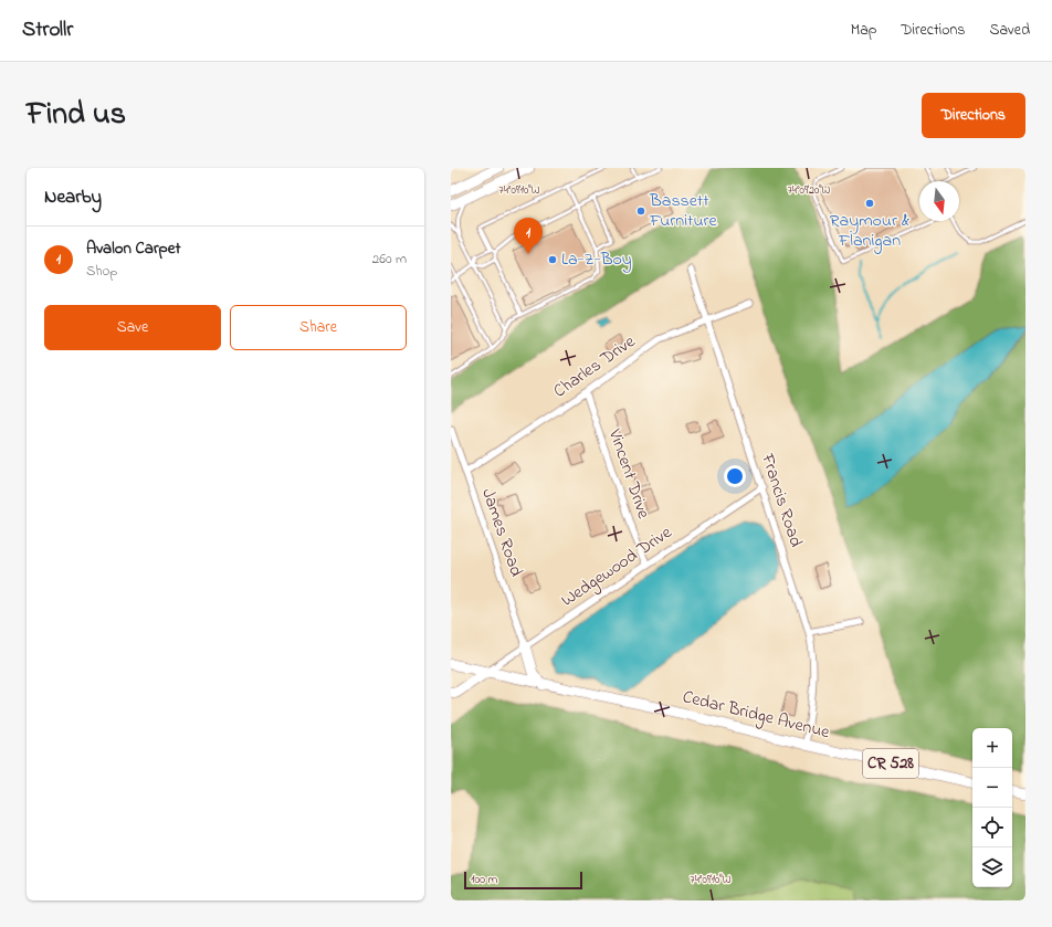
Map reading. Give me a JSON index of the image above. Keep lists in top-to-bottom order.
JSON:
{
  "streets": {
    "main road": ["Cedar Bridge Avenue", "CR 528"],
    "street": [
      "Charles Drive",
      "Vincent Drive",
      "Francis Road",
      "James Road",
      "Wedgewood Drive"
    ]
  },
  "crossings": [
    ["Charles Drive", "Vincent Drive"],
    ["Charles Drive", "Francis Road"],
    ["Charles Drive", "James Road"],
    ["Vincent Drive", "Wedgewood Drive"],
    ["Francis Road", "Wedgewood Drive"],
    ["Francis Road", "Cedar Bridge Avenue"],
    ["James Road", "Wedgewood Drive"],
    ["Wedgewood Drive", "Cedar Bridge Avenue"]
  ],
  "places": ["Raymour & Flanigan", "Bassett Furniture", "La-Z-Boy"],
  "scale_bar": "100 m",
  "north": "bottom",
  "page": {
    "header": "Strollr",
    "nav": ["Map", "Directions", "Saved"],
    "title": "Find us",
    "buttons": [
      "Directions",
      ["Save", "Share"]
    ],
    "heading": "Nearby",
    "pins": "1",
    "list": [
      {
        "mark": "1",
        "name": "Avalon Carpet",
        "note": "Shop",
        "value": "260 m"
      }
    ],
    "map_buttons": ["+", "−"],
    "scale": "100 m"
  },
  "coordinates": ["74°09'10\"W", "74°09'20\"W"]
}
